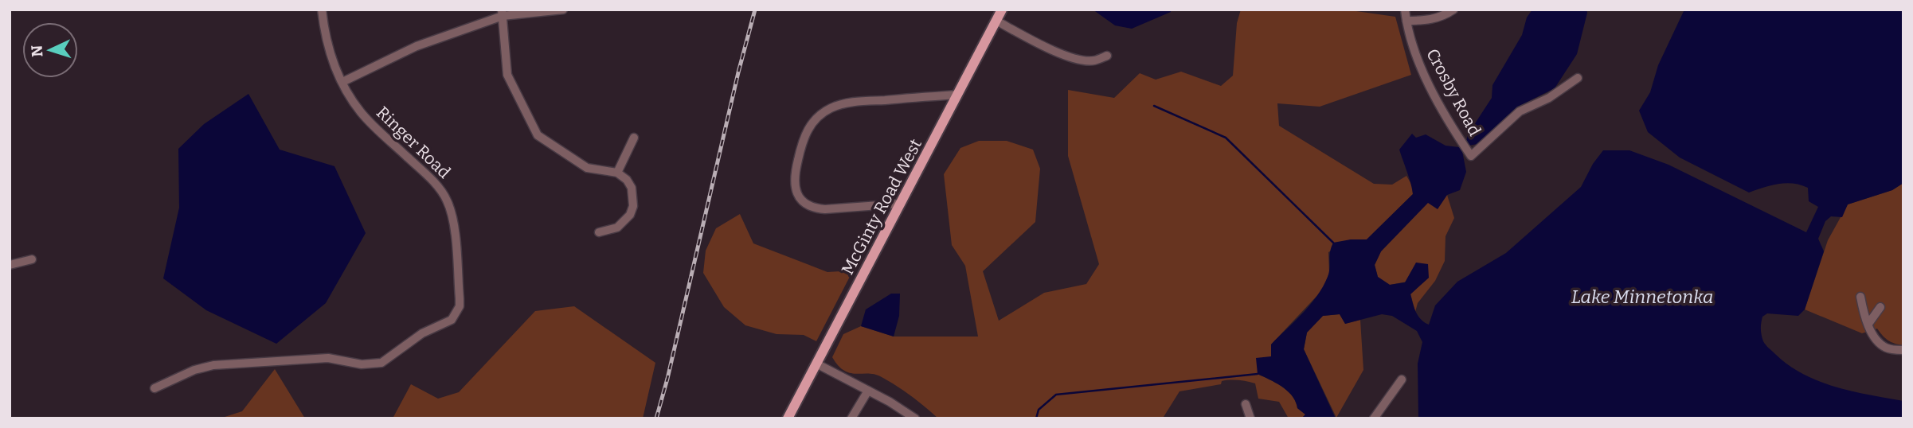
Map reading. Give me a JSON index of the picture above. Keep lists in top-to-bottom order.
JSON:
{
  "streets": {
    "main road": ["McGinty Road West"],
    "street": ["Crosby Road", "Ringer Road"]
  },
  "water": ["Lake Minnetonka"],
  "north": "left"
}
